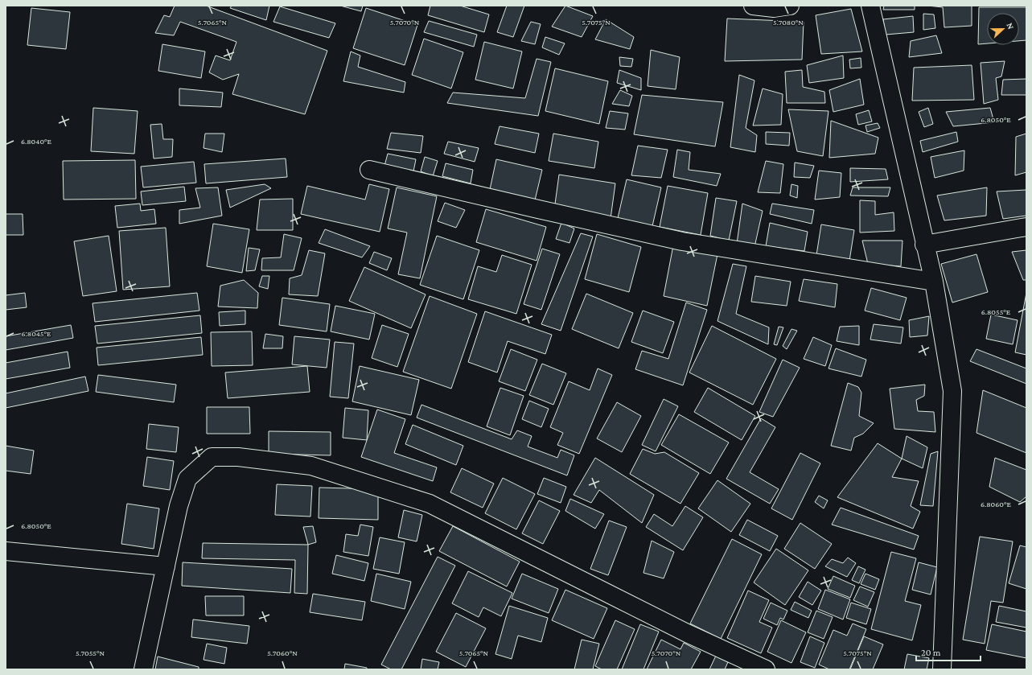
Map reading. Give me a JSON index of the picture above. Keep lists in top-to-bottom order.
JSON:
{
  "scale_bar": "20 m",
  "north": "right",
  "coordinates": [
    "5.7080°N",
    "5.7065°N",
    "5.7070°N",
    "5.7075°N",
    "6.8050°E",
    "6.8040°E",
    "6.8055°E",
    "6.8045°E",
    "6.8060°E",
    "5.7055°N",
    "5.7060°N"
  ]
}
